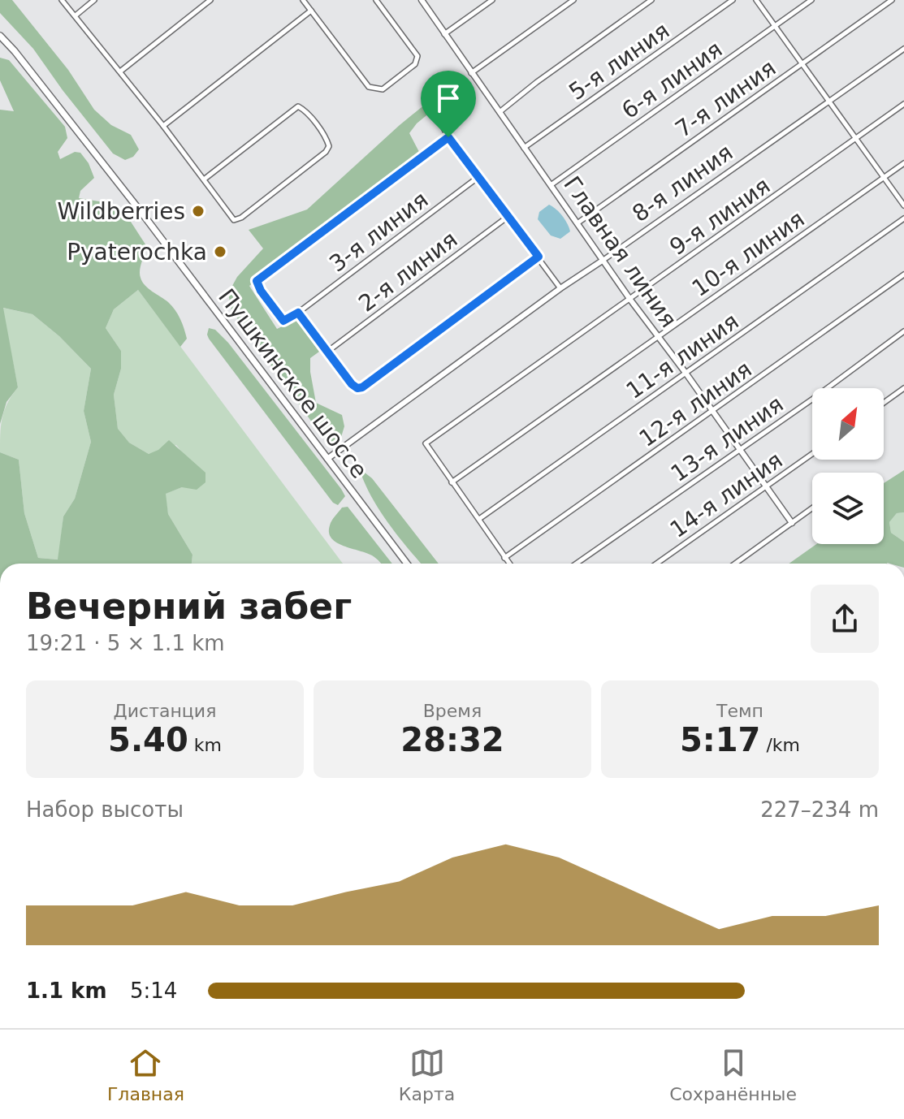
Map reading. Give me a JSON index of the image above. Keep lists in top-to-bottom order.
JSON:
{
  "streets": {
    "main road": ["Пушкинское шоссе"],
    "street": [
      "5-я линия",
      "6-я линия",
      "7-я линия",
      "8-я линия",
      "9-я линия",
      "3-я линия",
      "Главная линия",
      "10-я линия",
      "2-я линия",
      "11-я линия",
      "12-я линия",
      "13-я линия",
      "14-я линия"
    ]
  },
  "crossings": [
    ["5-я линия", "Главная линия"],
    ["6-я линия", "Главная линия"],
    ["7-я линия", "Главная линия"],
    ["8-я линия", "Главная линия"],
    ["8-я линия", "Пушкинское шоссе"],
    ["9-я линия", "Главная линия"],
    ["9-я линия", "10-я линия"],
    ["Главная линия", "10-я линия"],
    ["Главная линия", "11-я линия"],
    ["Главная линия", "12-я линия"],
    ["Главная линия", "13-я линия"],
    ["Главная линия", "14-я линия"]
  ],
  "places": ["Wildberries", "Pyaterochka"],
  "north": "top right",
  "page": {
    "heading": ["Вечерний забег", "19:21 · 5 × 1.1 km"],
    "stats": [
      ["Дистанция", "5.40 km"],
      ["Время", "28:32"],
      ["Темп", "5:17 /km"]
    ],
    "chart": ["Набор высоты", "227–234 m"],
    "list": [
      {
        "name": "1.1 km",
        "note": "5:14"
      }
    ],
    "tabs": ["Главная", "Карта", "Сохранённые"]
  }
}
